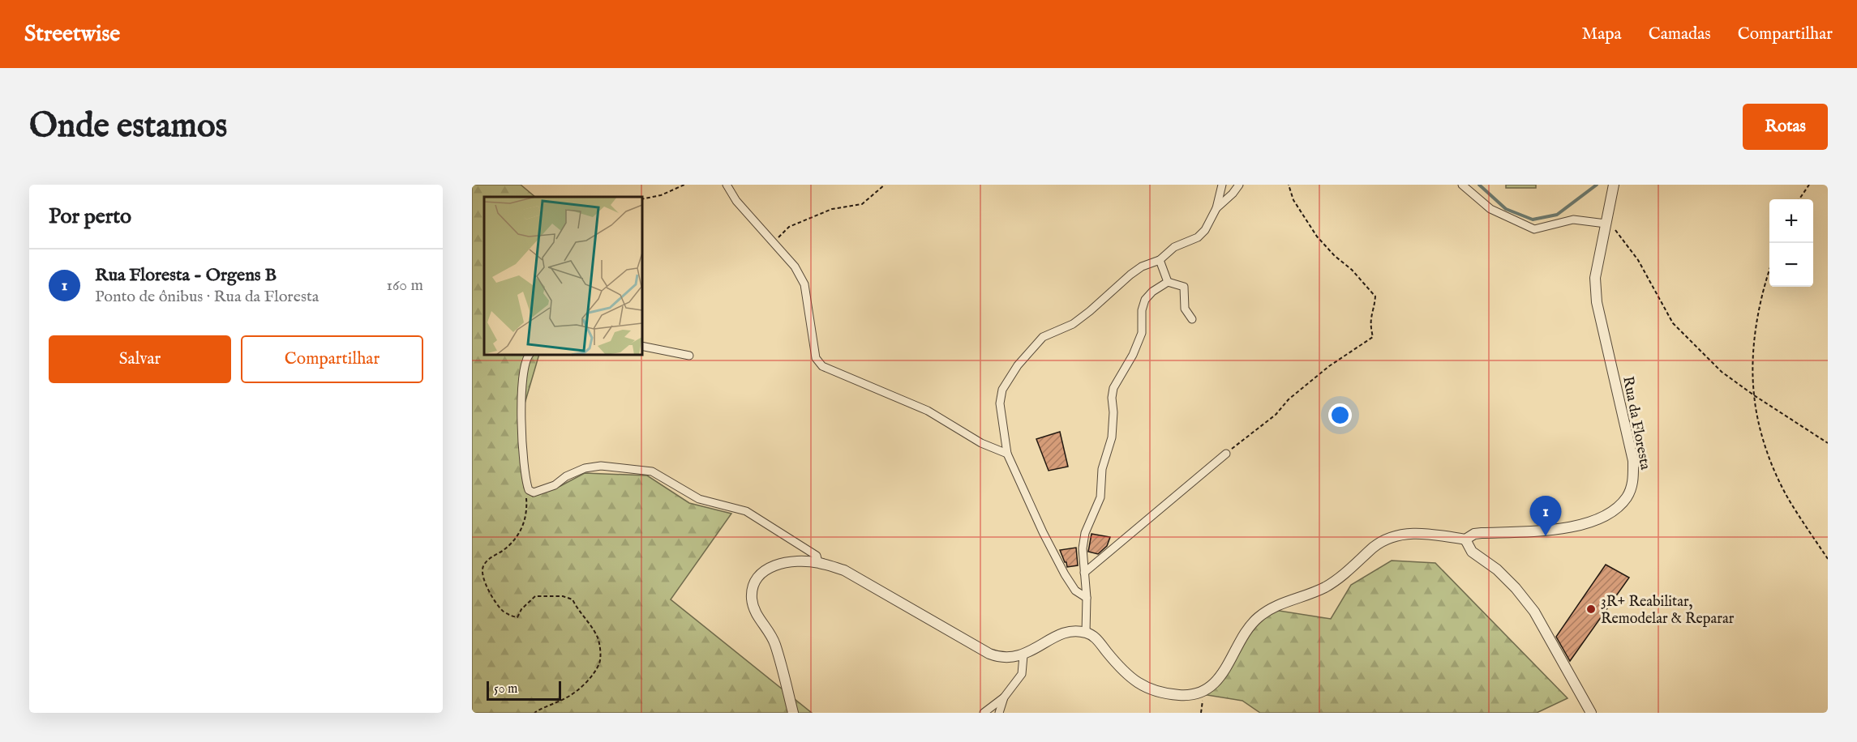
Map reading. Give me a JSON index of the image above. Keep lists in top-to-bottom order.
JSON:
{
  "streets": {
    "street": ["Rua da Floresta"]
  },
  "places": ["3R+ Reabilitar, Remodelar & Reparar"],
  "scale_bar": "50 m",
  "page": {
    "header": "Streetwise",
    "nav": ["Mapa", "Camadas", "Compartilhar"],
    "buttons": [
      "Rotas",
      ["Salvar", "Compartilhar"]
    ],
    "title": "Onde estamos",
    "heading": "Por perto",
    "map_buttons": ["+", "−"],
    "list": [
      {
        "mark": "1",
        "name": "Rua Floresta - Orgens B",
        "note": "Ponto de ônibus · Rua da Floresta",
        "value": "160 m"
      }
    ],
    "pins": "1",
    "scale": "50 m"
  }
}
